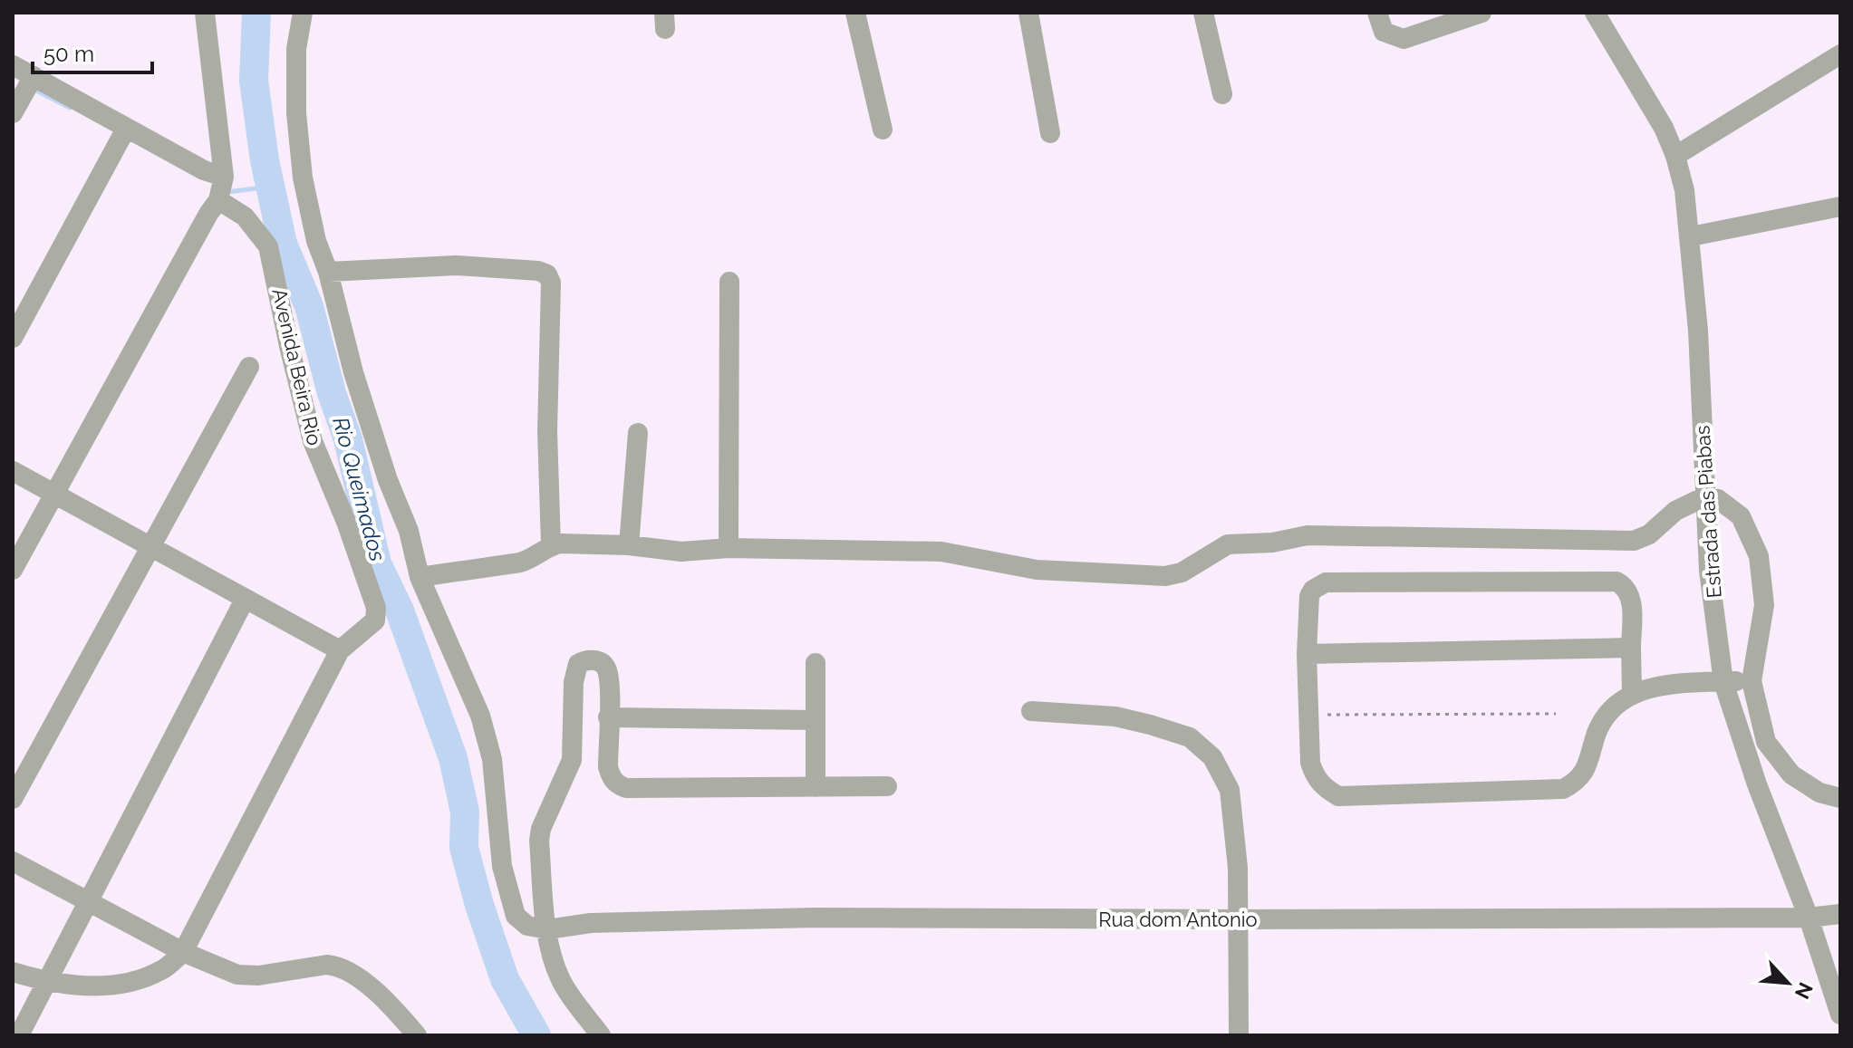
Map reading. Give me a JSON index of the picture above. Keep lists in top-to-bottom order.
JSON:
{
  "streets": {
    "street": ["Avenida Beira Rio", "Estrada das Piabas", "Rua dom Antonio"]
  },
  "crossings": [
    ["Estrada das Piabas", "Rua dom Antonio"]
  ],
  "water": ["Rio Queimados"],
  "scale_bar": "50 m",
  "north": "bottom right"
}
